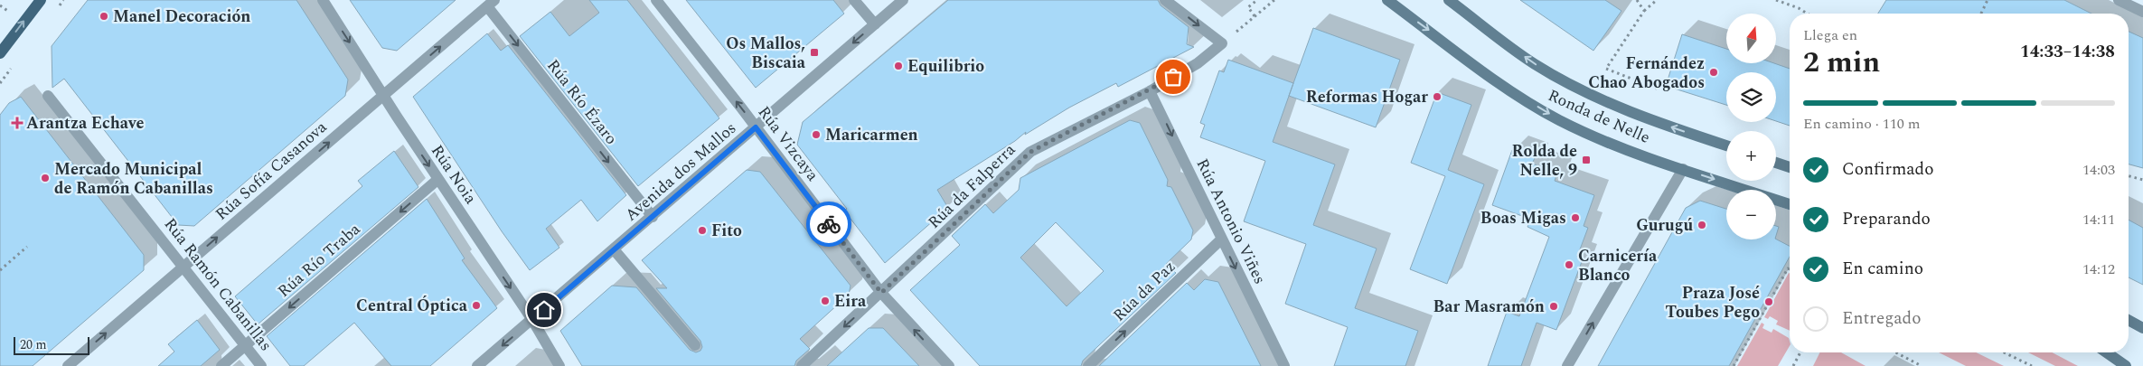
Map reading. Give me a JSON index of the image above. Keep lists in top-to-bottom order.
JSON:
{
  "streets": {
    "street": [
      "Rúa Río Ézaro",
      "Ronda de Nelle",
      "Rúa Vizcaya",
      "Rúa Sofía Casanova",
      "Avenida dos Mallos",
      "Rúa Noia",
      "Rúa da Falperra",
      "Rúa Antonio Viñes",
      "Rúa Río Traba",
      "Rúa Ramón Cabanillas",
      "Rúa da Paz"
    ]
  },
  "crossings": [
    ["Rúa Río Ézaro", "Rúa Sofía Casanova"],
    ["Rúa Río Ézaro", "Avenida dos Mallos"],
    ["Rúa Vizcaya", "Avenida dos Mallos"],
    ["Rúa Vizcaya", "Rúa da Falperra"],
    ["Rúa Sofía Casanova", "Rúa Noia"],
    ["Rúa Sofía Casanova", "Rúa Ramón Cabanillas"],
    ["Avenida dos Mallos", "Rúa Noia"],
    ["Rúa Noia", "Rúa Río Traba"],
    ["Rúa da Falperra", "Rúa Antonio Viñes"],
    ["Rúa Antonio Viñes", "Rúa da Paz"],
    ["Rúa Río Traba", "Rúa Ramón Cabanillas"]
  ],
  "one_way": [
    "Rúa Río Ézaro",
    "Rúa Vizcaya",
    "Rúa Sofía Casanova",
    "Avenida dos Mallos",
    "Rúa Noia",
    "Rúa Antonio Viñes",
    "Rúa Río Traba",
    "Rúa da Paz"
  ],
  "places": {
    "other": [
      "Manel Decoración",
      "Equilibrio",
      "Fernández Chao Abogados",
      "Reformas Hogar",
      "Maricarmen",
      "Mercado Municipal de Ramón Cabanillas",
      "Boas Migas",
      "Gurugú",
      "Fito",
      "Carnicería Blanco",
      "Eira",
      "Praza José Toubes Pego",
      "Central Óptica",
      "Bar Masramón"
    ],
    "transit": ["Os Mallos, Biscaia", "Rolda de Nelle, 9"],
    "health": ["Arantza Echave"]
  },
  "scale_bar": "20 m",
  "north": "top",
  "page": {
    "map_buttons": ["+", "−"],
    "heading": ["2 min", "Llega en", "14:33–14:38"],
    "bar": "En camino · 110 m",
    "list": [
      ["Confirmado", "14:03"],
      ["Preparando", "14:11"],
      ["En camino", "14:12"],
      "Entregado"
    ],
    "scale": "20 m"
  }
}
